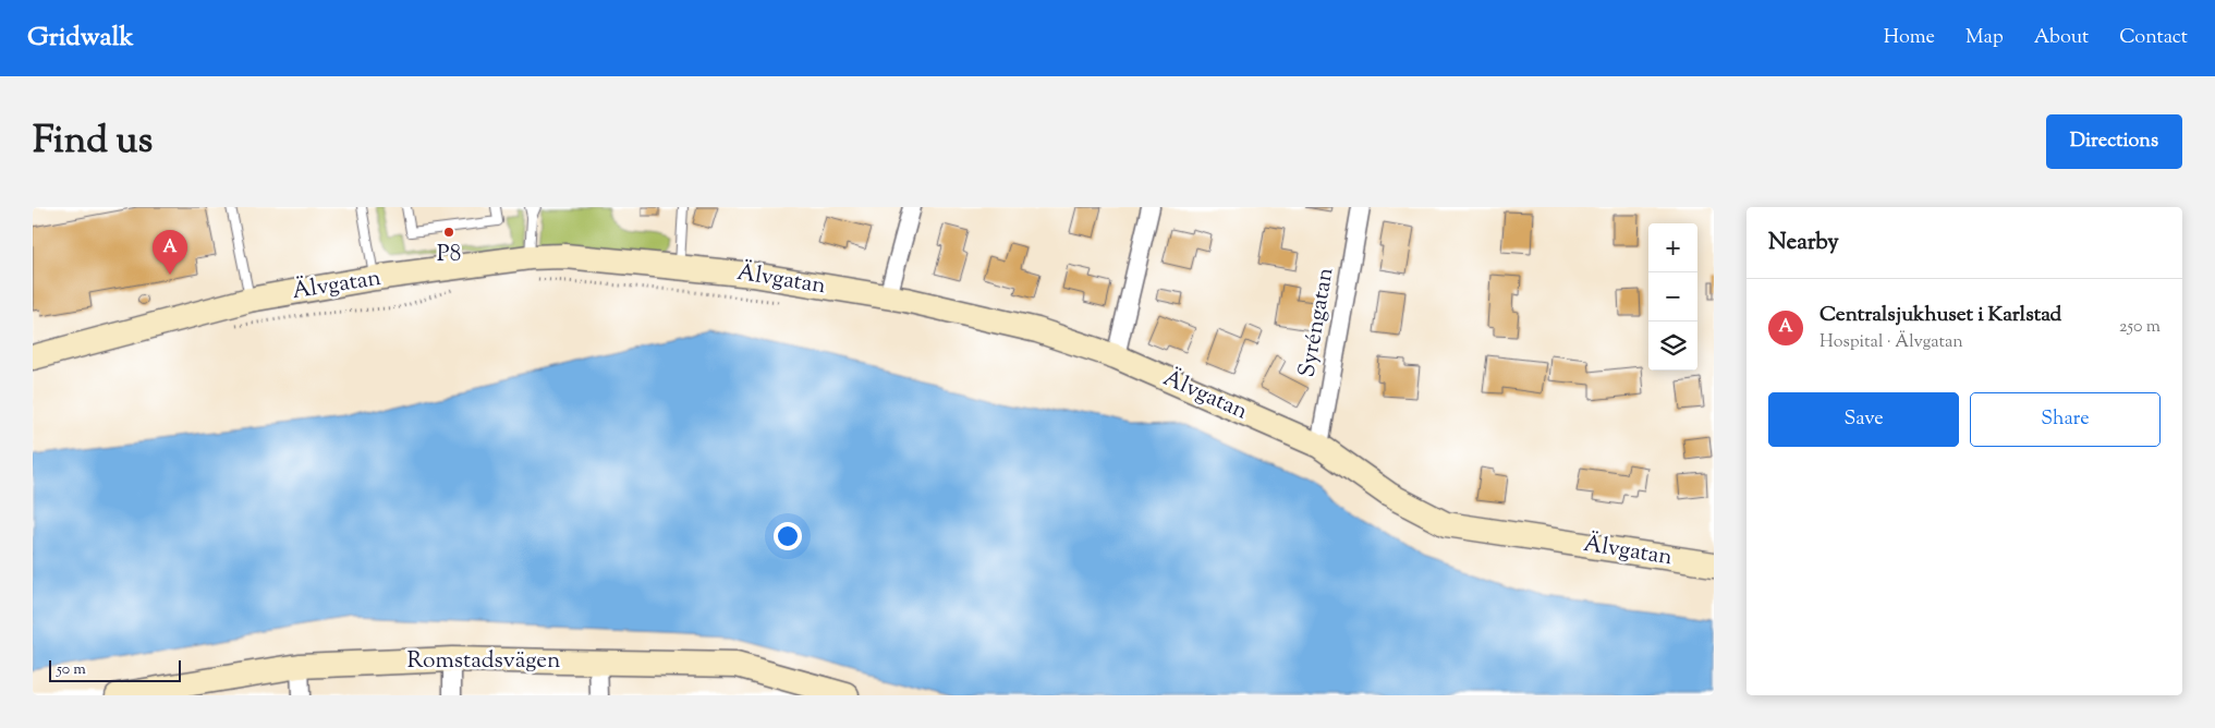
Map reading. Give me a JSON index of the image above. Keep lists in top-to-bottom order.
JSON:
{
  "streets": {
    "street": ["Älvgatan", "Syréngatan", "Romstadsvägen"]
  },
  "crossings": [
    ["Älvgatan", "Syréngatan"]
  ],
  "places": ["P8"],
  "scale_bar": "50 m",
  "page": {
    "header": "Gridwalk",
    "nav": [
      "Home",
      "Map",
      "About",
      "Contact"
    ],
    "title": "Find us",
    "buttons": [
      "Directions",
      ["Save", "Share"]
    ],
    "heading": "Nearby",
    "map_buttons": ["+", "−"],
    "pins": "A",
    "list": [
      {
        "mark": "A",
        "name": "Centralsjukhuset i Karlstad",
        "note": "Hospital · Älvgatan",
        "value": "250 m"
      }
    ],
    "scale": "50 m"
  }
}
